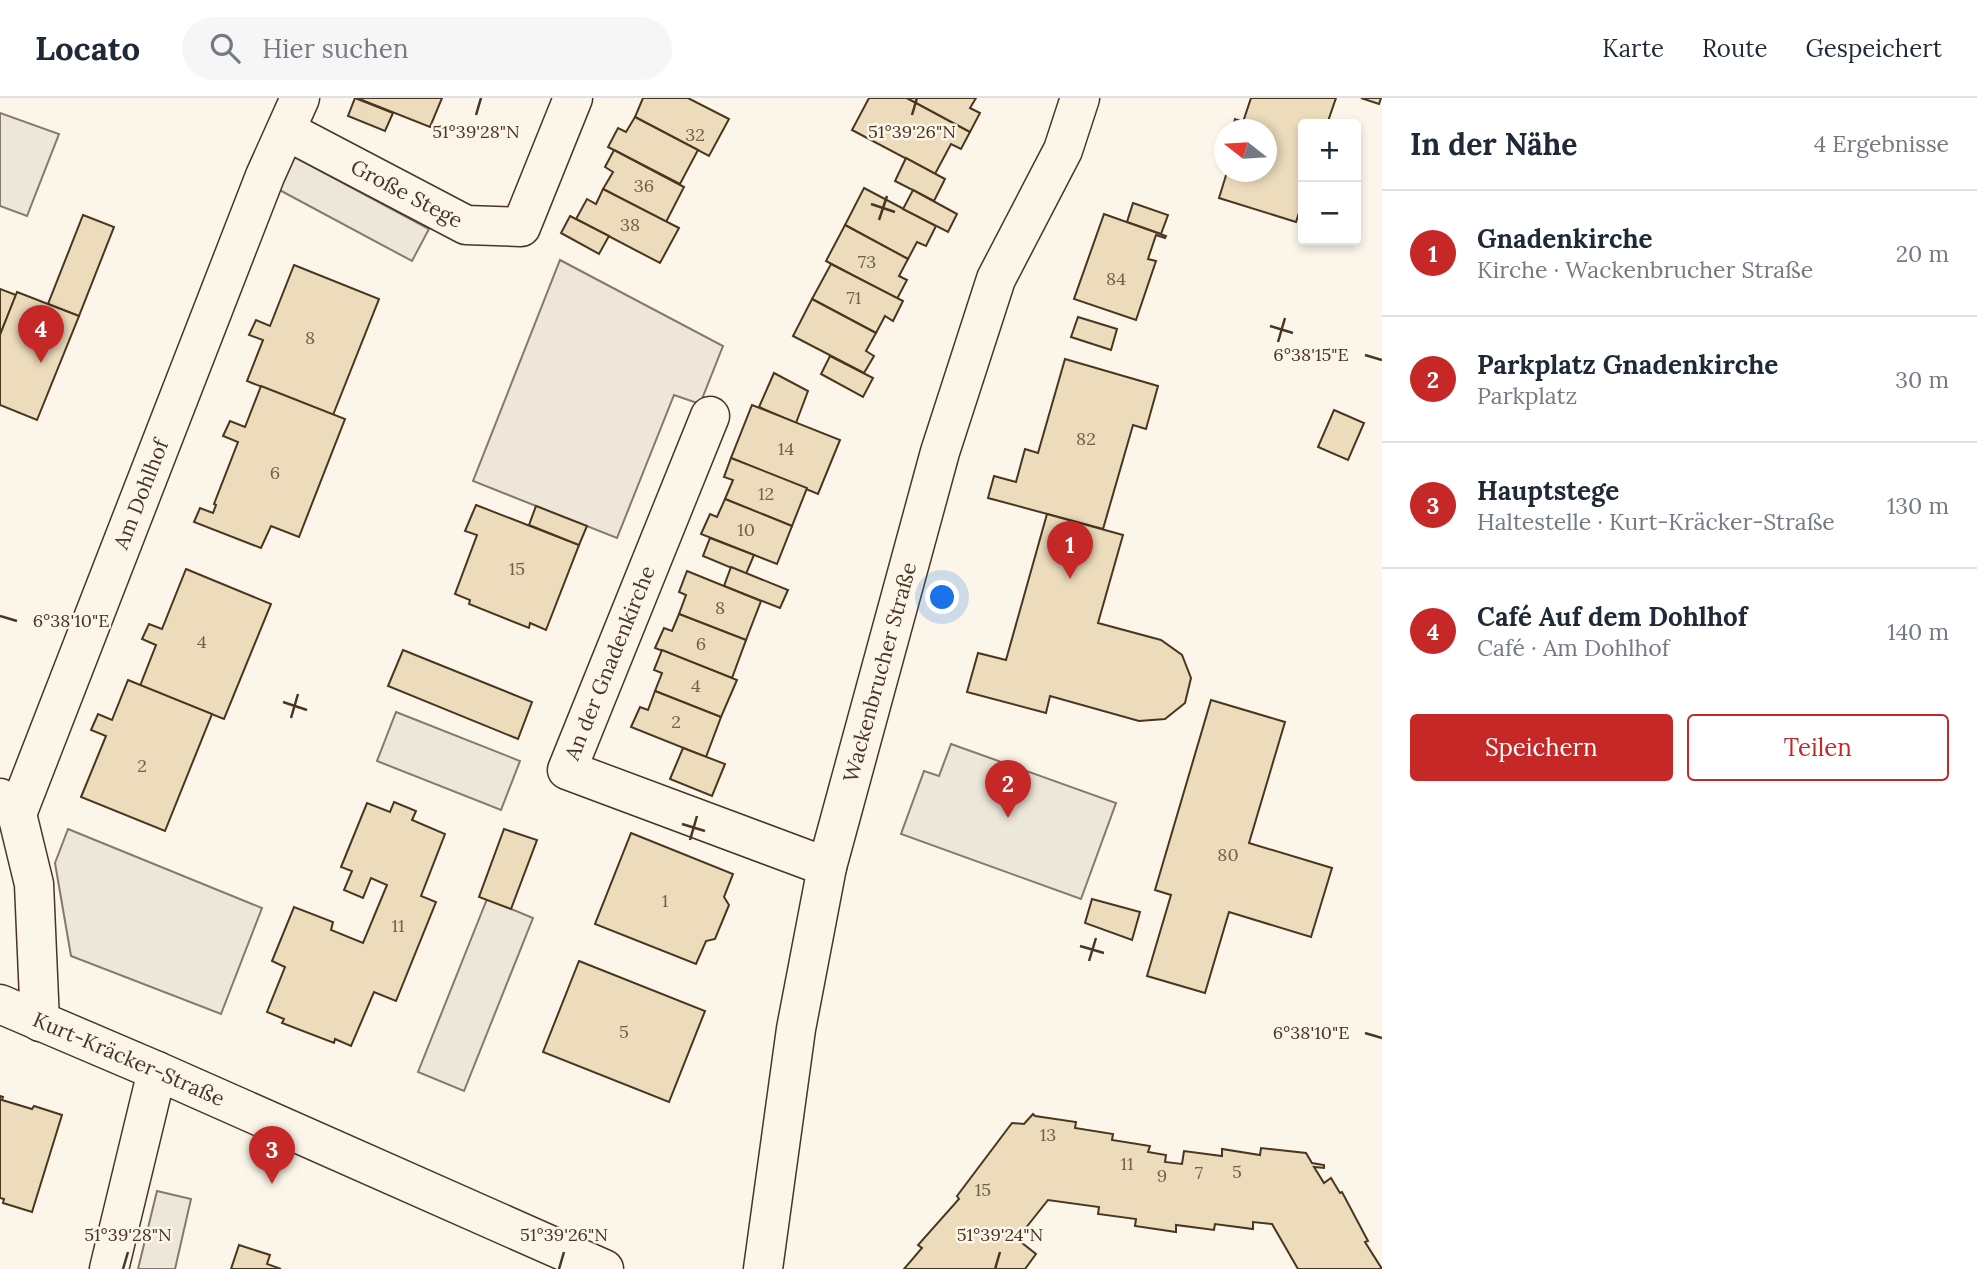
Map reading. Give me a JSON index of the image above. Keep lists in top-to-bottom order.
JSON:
{
  "streets": {
    "street": [
      "Große Stege",
      "Am Dohlhof",
      "An der Gnadenkirche",
      "Wackenbrucher Straße",
      "Kurt-Kräcker-Straße"
    ]
  },
  "crossings": [
    ["Große Stege", "Am Dohlhof"],
    ["An der Gnadenkirche", "Wackenbrucher Straße"]
  ],
  "house_numbers": [
    "32",
    "36",
    "38",
    "73",
    "84",
    "71",
    "8",
    "82",
    "14",
    "6",
    "12",
    "10",
    "15",
    "8",
    "4",
    "6",
    "4",
    "2",
    "2",
    "80",
    "1",
    "11",
    "5",
    "13",
    "11",
    "5",
    "7",
    "9",
    "15"
  ],
  "north": "left",
  "page": {
    "header": "Locato",
    "search": "Hier suchen",
    "nav": ["Karte", "Route", "Gespeichert"],
    "heading": ["In der Nähe", "4 Ergebnisse"],
    "map_buttons": ["+", "−"],
    "list": [
      {
        "mark": "1",
        "name": "Gnadenkirche",
        "note": "Kirche · Wackenbrucher Straße",
        "value": "20 m"
      },
      {
        "mark": "2",
        "name": "Parkplatz Gnadenkirche",
        "note": "Parkplatz",
        "value": "30 m"
      },
      {
        "mark": "3",
        "name": "Hauptstege",
        "note": "Haltestelle · Kurt-Kräcker-Straße",
        "value": "130 m"
      },
      {
        "mark": "4",
        "name": "Café Auf dem Dohlhof",
        "note": "Café · Am Dohlhof",
        "value": "140 m"
      }
    ],
    "pins": [
      "4",
      "1",
      "2",
      "3"
    ],
    "buttons": ["Speichern", "Teilen"]
  },
  "coordinates": [
    "51°39'28\"N",
    "51°39'26\"N",
    "6°38'15\"E",
    "6°38'10\"E",
    "51°39'24\"N"
  ]
}
